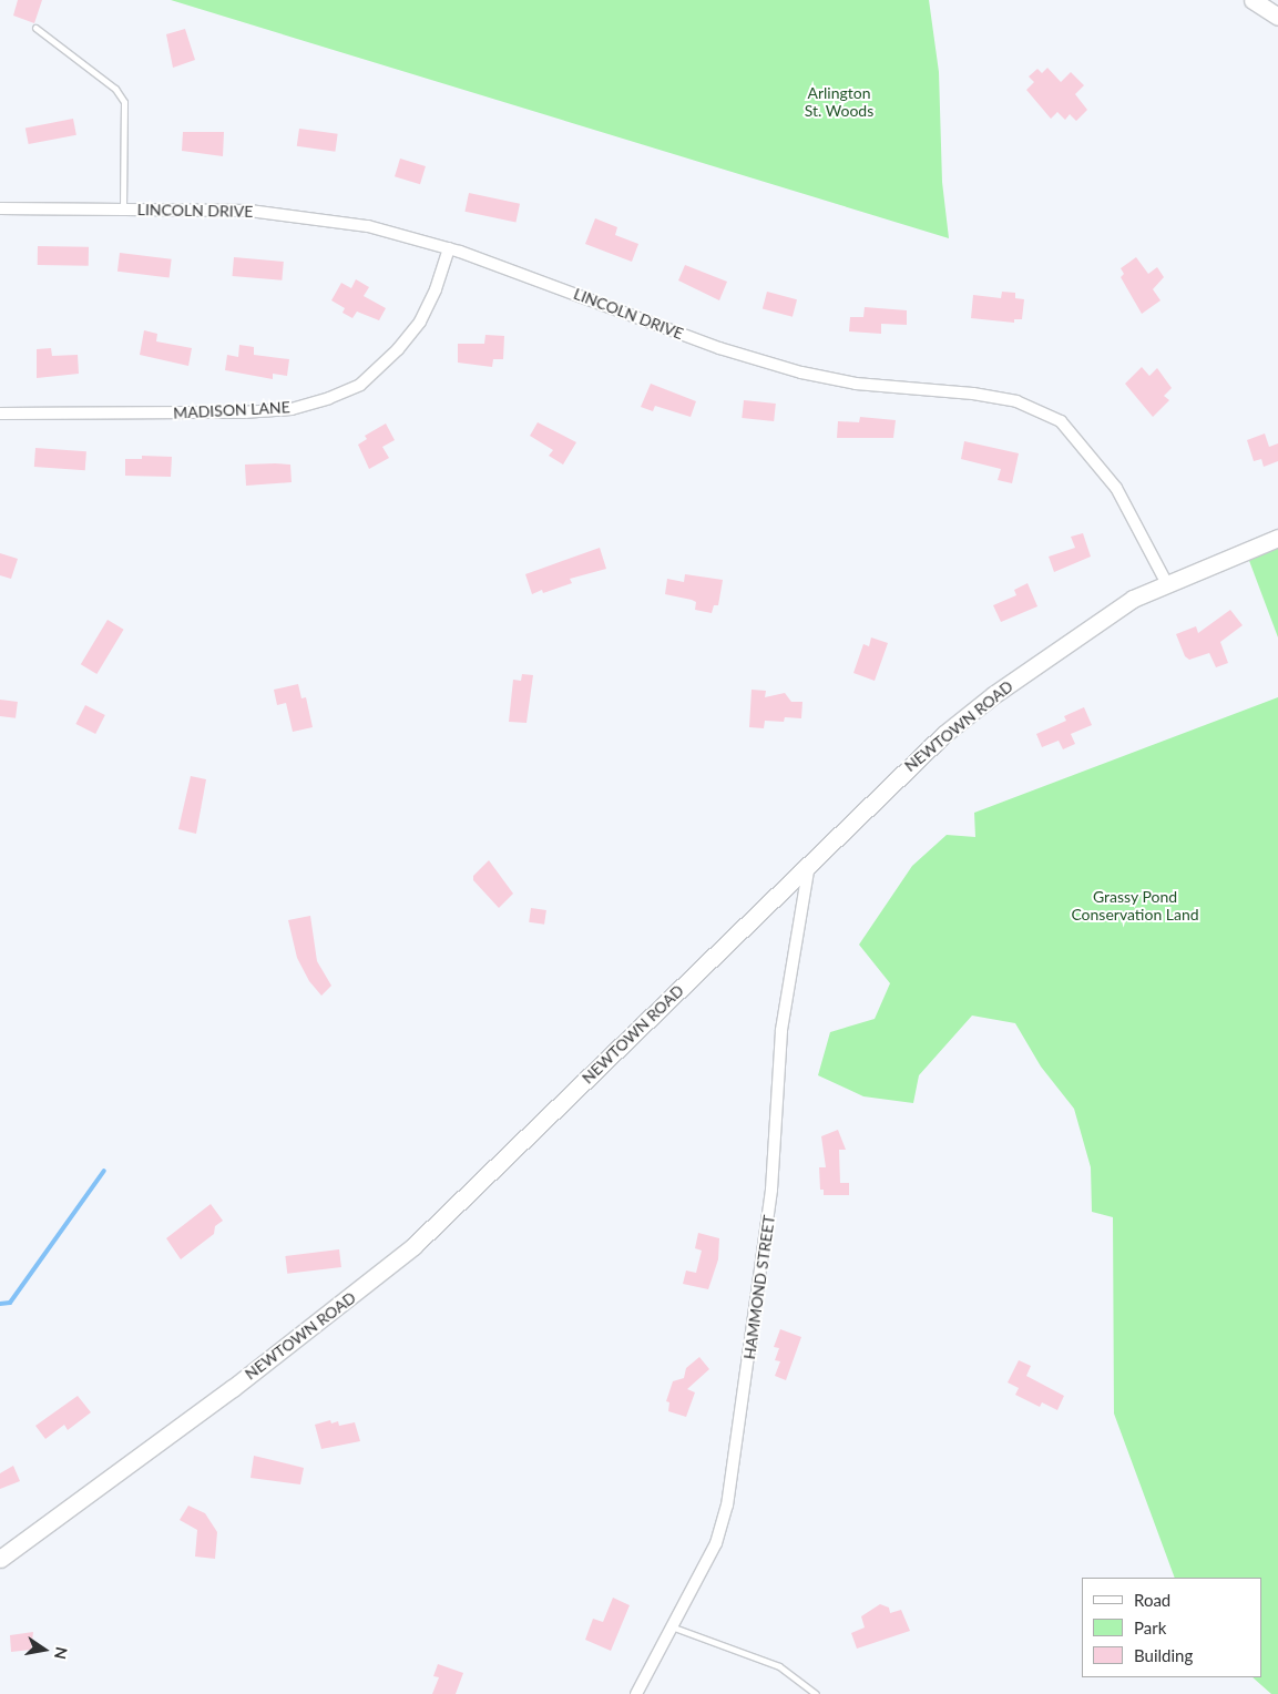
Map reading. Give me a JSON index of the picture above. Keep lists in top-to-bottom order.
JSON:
{
  "streets": {
    "street": [
      "LINCOLN DRIVE",
      "MADISON LANE",
      "NEWTOWN ROAD",
      "HAMMOND STREET"
    ]
  },
  "crossings": [
    ["LINCOLN DRIVE", "MADISON LANE"],
    ["LINCOLN DRIVE", "NEWTOWN ROAD"],
    ["NEWTOWN ROAD", "HAMMOND STREET"]
  ],
  "parks": ["Arlington St. Woods", "Grassy Pond Conservation Land"],
  "legend": ["Road", "Park", "Building"],
  "north": "right"
}
